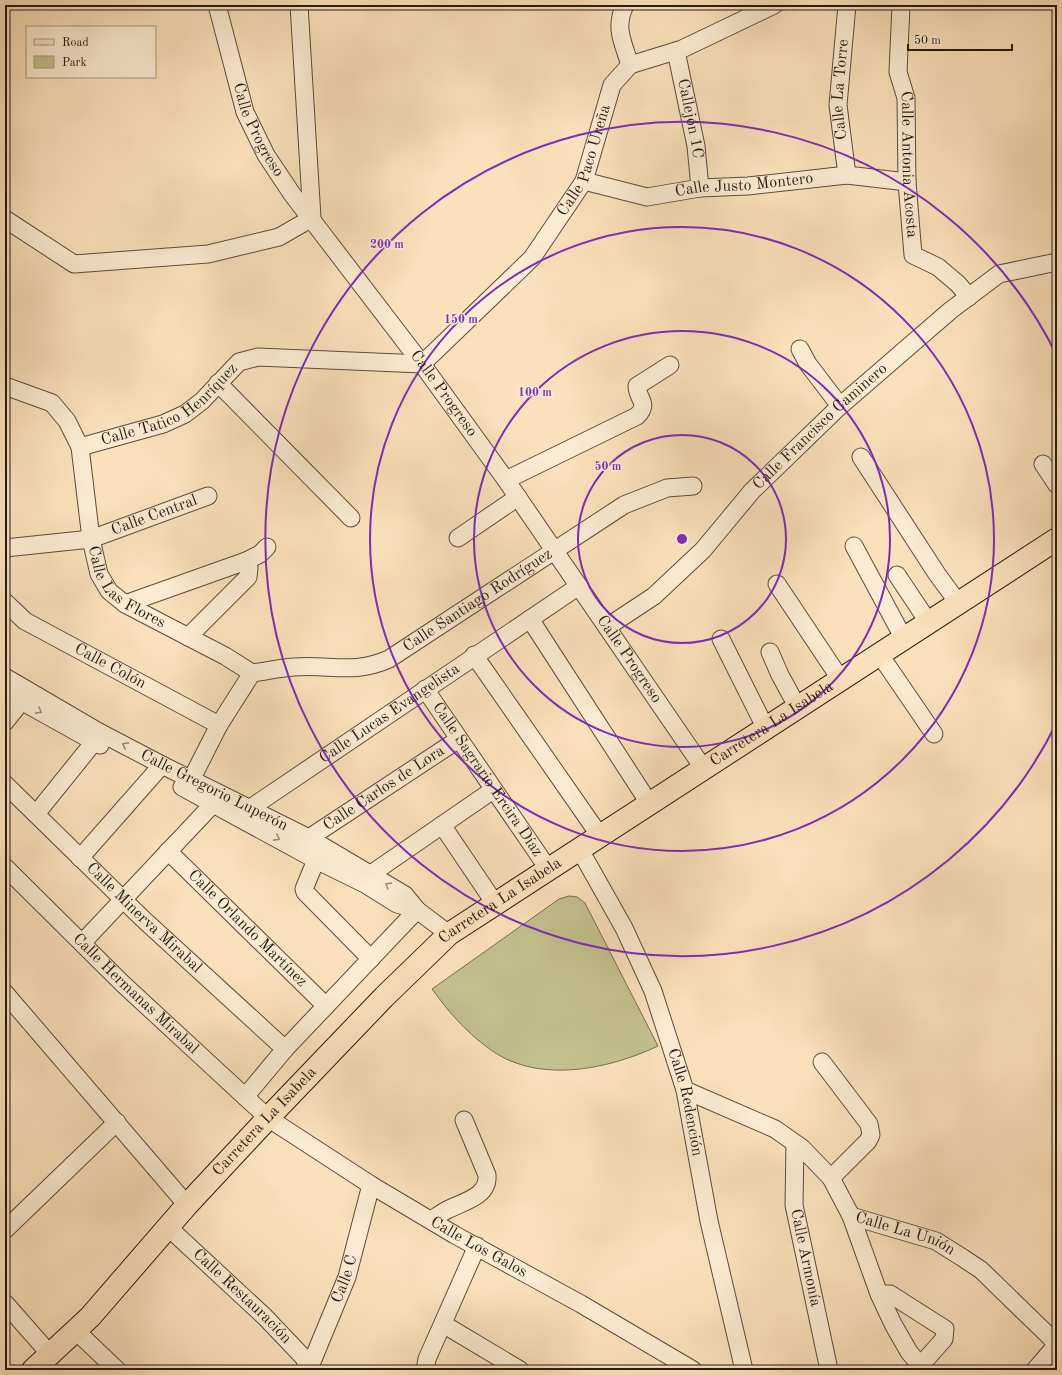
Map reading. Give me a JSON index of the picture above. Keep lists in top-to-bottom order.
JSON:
{
  "streets": {
    "main road": ["Carretera La Isabela"],
    "street": [
      "Calle La Torre",
      "Callejón 1C",
      "Calle Progreso",
      "Calle Paco Ureña",
      "Calle Antonia Acosta",
      "Calle Justo Montero",
      "Calle Tatico Henríquez",
      "Calle Francisco Caminero",
      "Calle Central",
      "Calle Las Flores",
      "Calle Santiago Rodríguez",
      "Calle Colón",
      "Calle Lucas Evangelista",
      "Calle Sagrario Ercira Díaz",
      "Calle Carlos de Lora",
      "Calle Gregorio Luperón",
      "Calle Minerva Mirabal",
      "Calle Orlando Martínez",
      "Calle Hermanas Mirabal",
      "Calle Redención",
      "Calle La Unión",
      "Calle Los Galos",
      "Calle Armonía",
      "Calle C",
      "Calle Restauración"
    ]
  },
  "crossings": [
    ["Calle La Torre", "Calle Justo Montero"],
    ["Callejón 1C", "Calle Justo Montero"],
    ["Calle Progreso", "Calle Paco Ureña"],
    ["Calle Progreso", "Calle Tatico Henríquez"],
    ["Calle Progreso", "Calle Francisco Caminero"],
    ["Calle Progreso", "Calle Santiago Rodríguez"],
    ["Calle Progreso", "Calle Lucas Evangelista"],
    ["Calle Progreso", "Carretera La Isabela"],
    ["Calle Paco Ureña", "Calle Justo Montero"],
    ["Calle Paco Ureña", "Calle Tatico Henríquez"],
    ["Calle Antonia Acosta", "Calle Justo Montero"],
    ["Calle Antonia Acosta", "Calle Francisco Caminero"],
    ["Calle Tatico Henríquez", "Calle Las Flores"],
    ["Calle Central", "Calle Las Flores"],
    ["Calle Las Flores", "Calle Santiago Rodríguez"],
    ["Calle Lucas Evangelista", "Calle Sagrario Ercira Díaz"],
    ["Calle Lucas Evangelista", "Calle Gregorio Luperón"],
    ["Carretera La Isabela", "Calle Sagrario Ercira Díaz"],
    ["Carretera La Isabela", "Calle Gregorio Luperón"],
    ["Carretera La Isabela", "Calle Hermanas Mirabal"],
    ["Carretera La Isabela", "Calle Redención"],
    ["Carretera La Isabela", "Calle Los Galos"],
    ["Carretera La Isabela", "Calle Restauración"],
    ["Calle Sagrario Ercira Díaz", "Calle Carlos de Lora"],
    ["Calle Carlos de Lora", "Calle Gregorio Luperón"],
    ["Calle Hermanas Mirabal", "Calle Los Galos"],
    ["Calle Redención", "Calle La Unión"],
    ["Calle La Unión", "Calle Armonía"],
    ["Calle Los Galos", "Calle C"],
    ["Calle C", "Calle Restauración"]
  ],
  "legend": ["Road", "Park"],
  "scale_bar": "50 m",
  "rings": [
    "200 m",
    "150 m",
    "100 m",
    "50 m"
  ]
}
